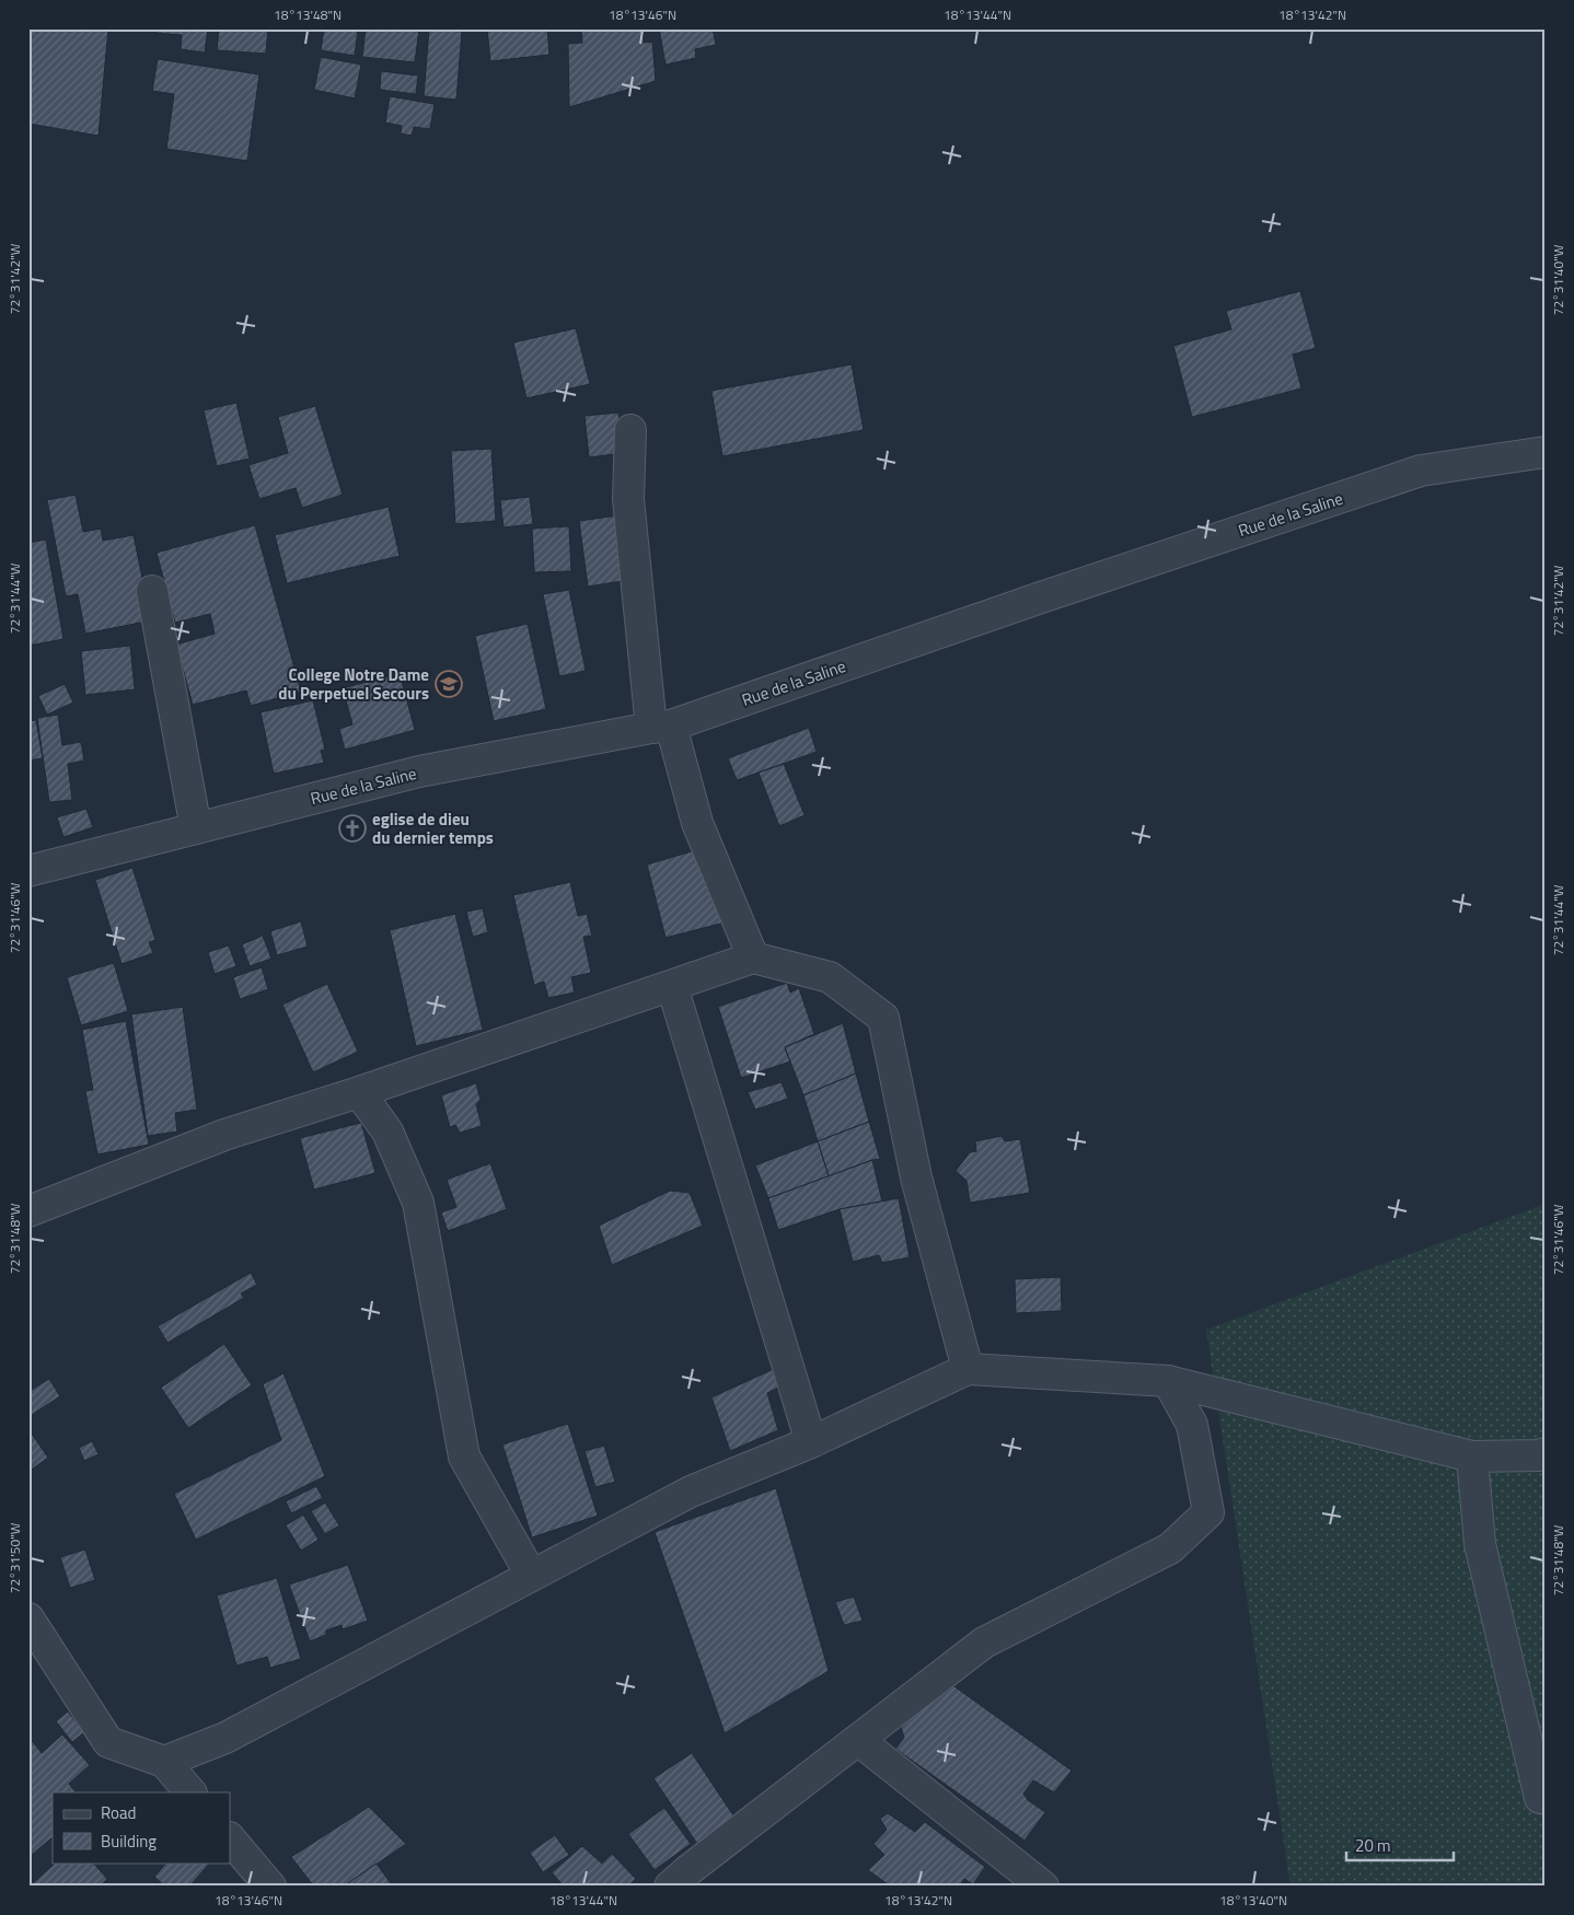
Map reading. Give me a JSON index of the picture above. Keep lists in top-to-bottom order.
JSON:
{
  "streets": {
    "street": ["Rue de la Saline"]
  },
  "places": {
    "school or university": ["College Notre Dame du Perpetuel Secours"],
    "church": ["eglise de dieu du dernier temps"]
  },
  "legend": ["Road", "Building"],
  "scale_bar": "20 m",
  "coordinates": [
    "18°13'48\"N",
    "18°13'46\"N",
    "18°13'44\"N",
    "18°13'42\"N",
    "72°31'42\"W",
    "72°31'40\"W",
    "72°31'44\"W",
    "72°31'46\"W",
    "72°31'48\"W",
    "72°31'50\"W",
    "18°13'40\"N"
  ]
}
